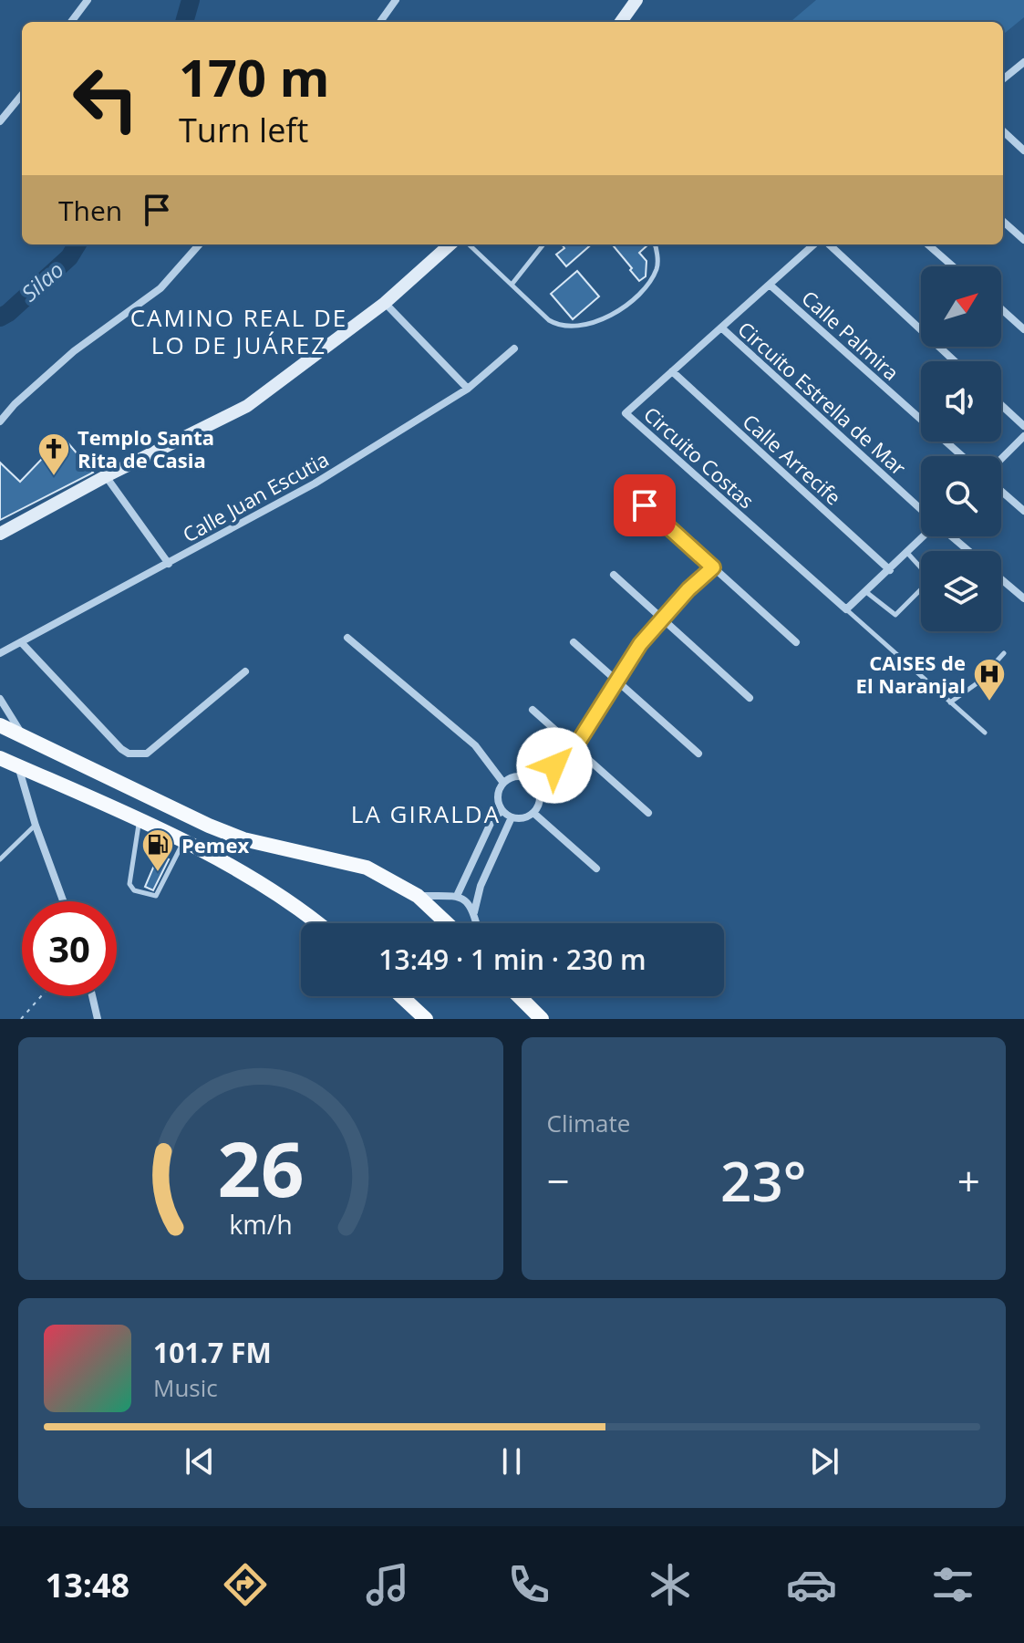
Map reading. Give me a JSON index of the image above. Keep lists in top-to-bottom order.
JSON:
{
  "streets": {
    "street": [
      "Calle Palmira",
      "Circuito Estrella de Mar",
      "Circuito Costas",
      "Calle Arrecife",
      "Calle Juan Escutia"
    ]
  },
  "crossings": [
    ["Calle Palmira", "Circuito Costas"],
    ["Circuito Estrella de Mar", "Circuito Costas"],
    ["Circuito Costas", "Calle Arrecife"]
  ],
  "districts": ["CAMINO REAL DE LO DE JUÁREZ", "LA GIRALDA"],
  "water": ["Silao"],
  "places": {
    "church": ["Templo Santa Rita de Casia"],
    "hospital": ["CAISES de El Naranjal"],
    "fuel station": ["Pemex"]
  },
  "north": "top right",
  "page": {
    "turn": ["170 m", "Turn left"],
    "then": "Then",
    "limit": "30",
    "trip": "13:49 · 1 min · 230 m",
    "tile": "Climate",
    "heat": ["−", "23°", "+"],
    "song": ["101.7 FM", "Music"],
    "tabs": "13:48",
    "gauge": ["26", "km/h"]
  }
}
